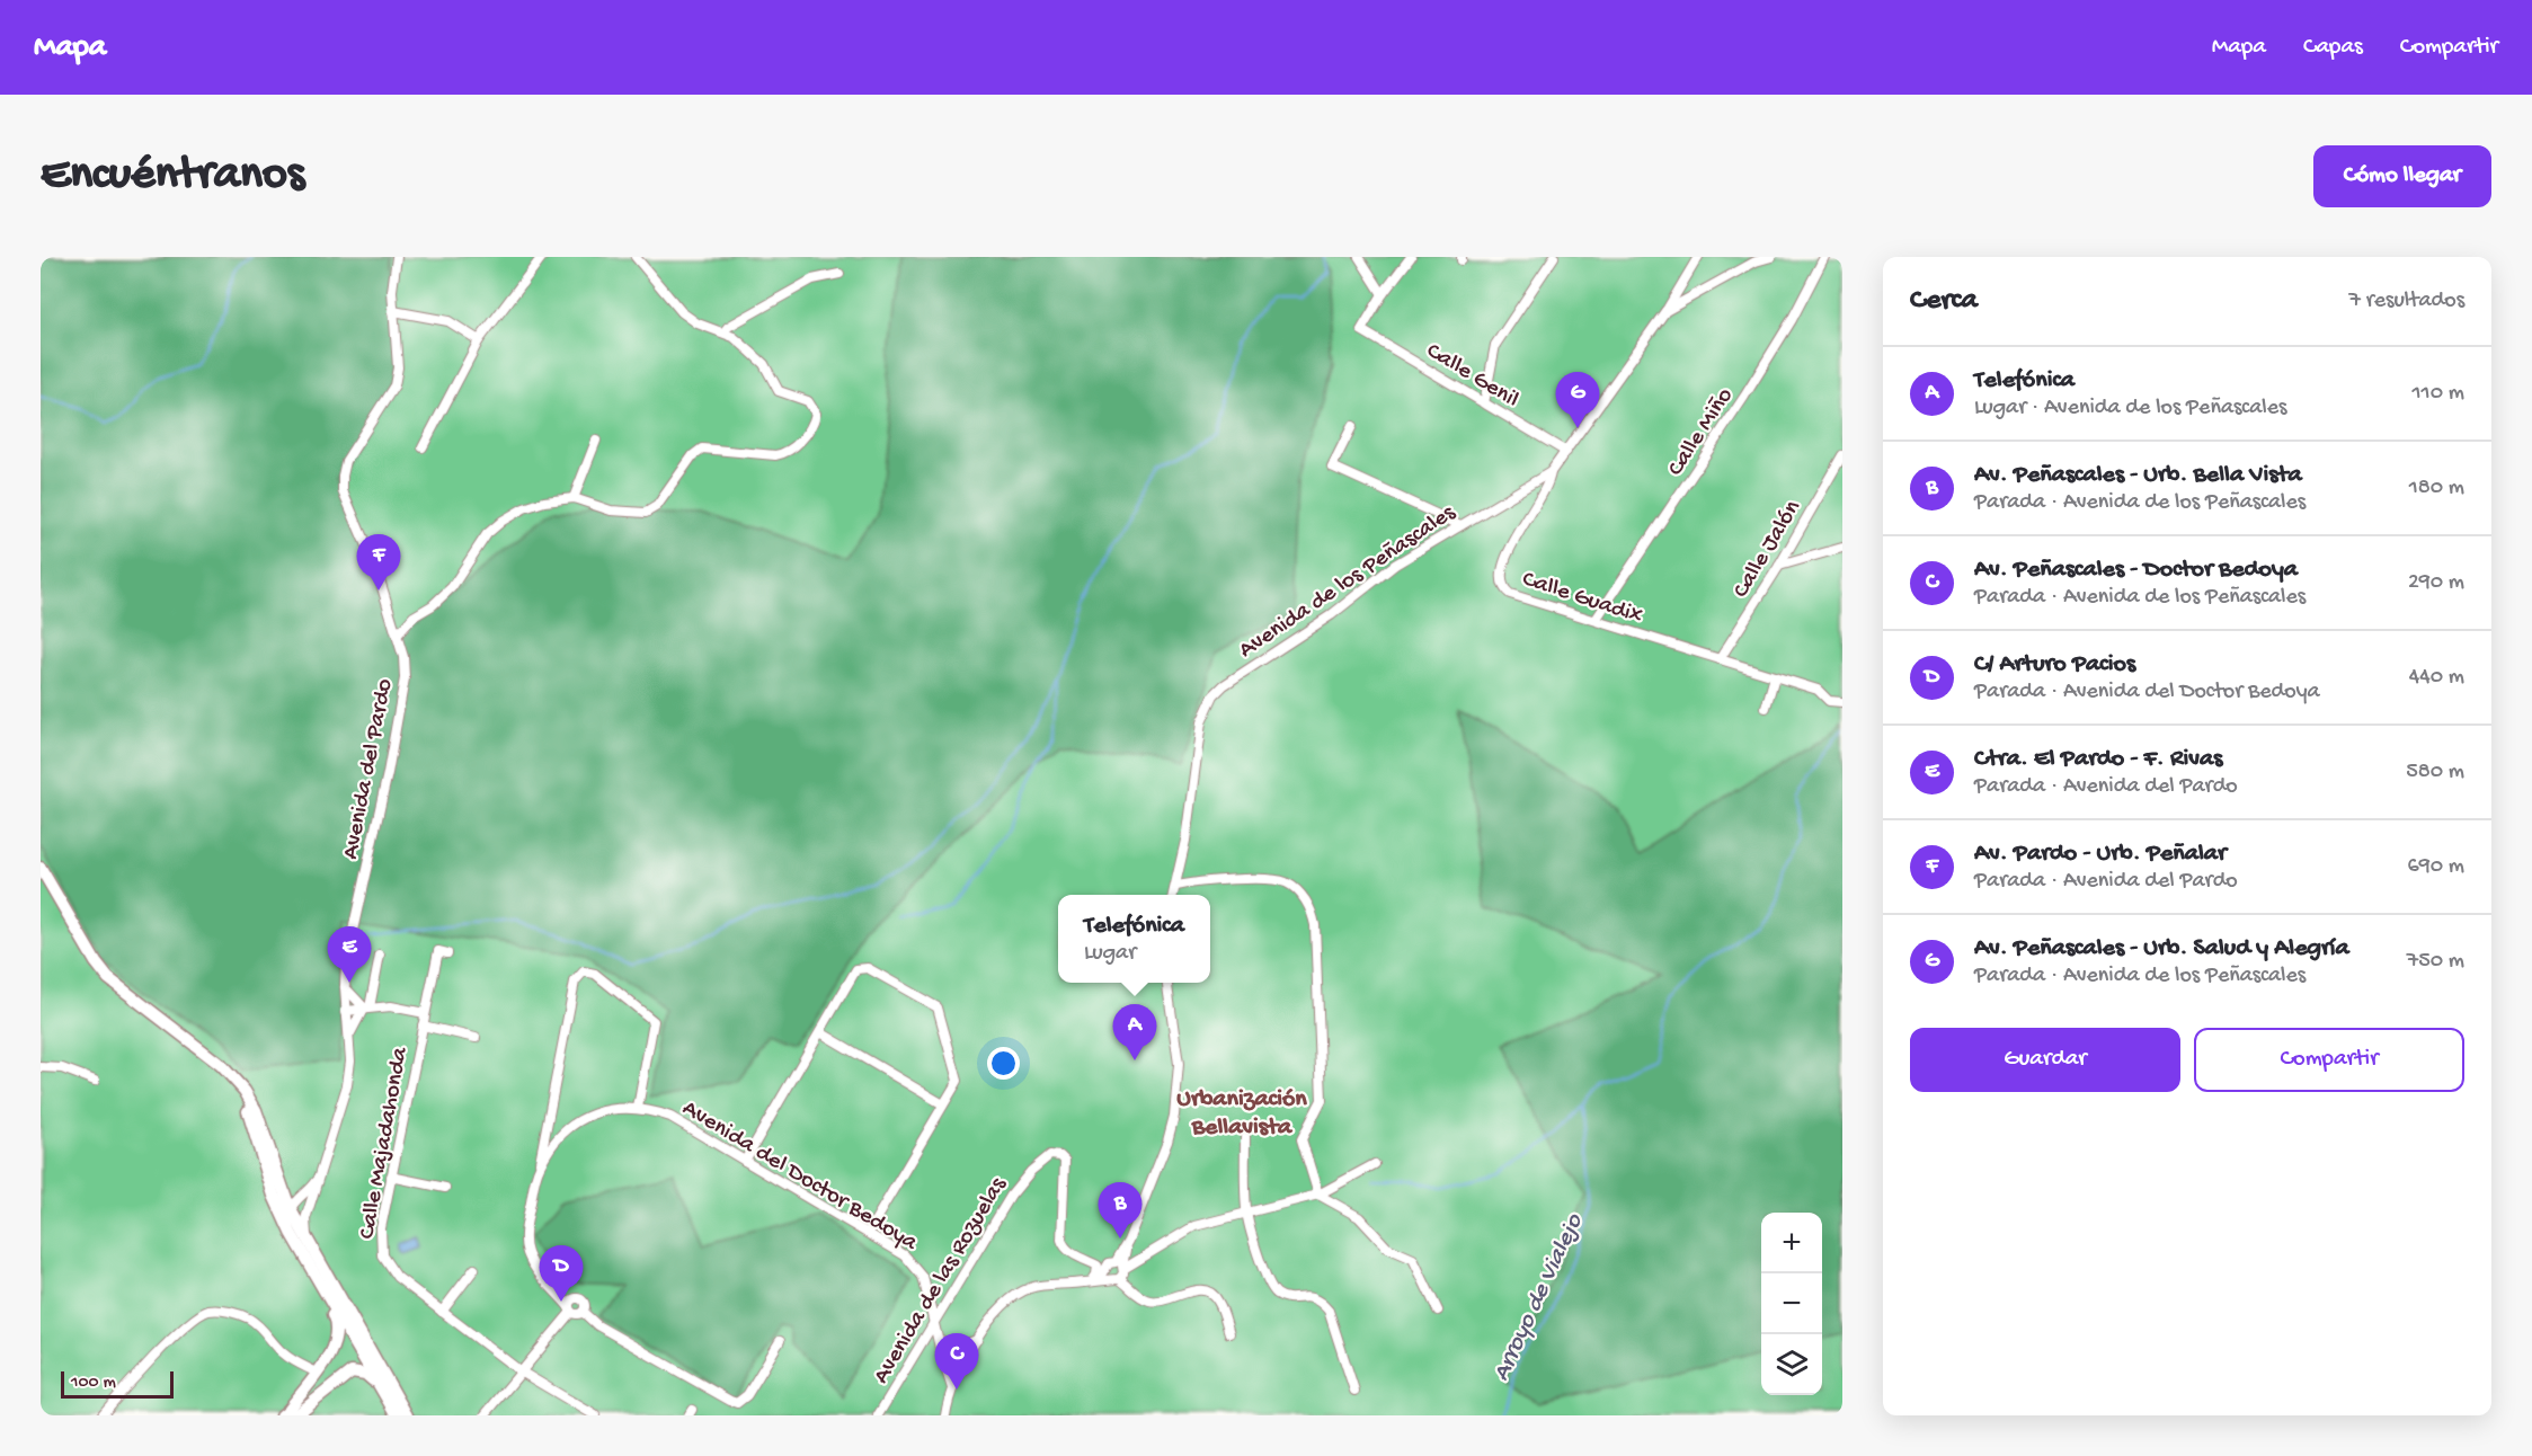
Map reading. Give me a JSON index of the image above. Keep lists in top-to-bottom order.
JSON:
{
  "streets": {
    "street": [
      "Calle Genil",
      "Calle Miño",
      "Calle Jalón",
      "Avenida de los Peñascales",
      "Calle Guadix",
      "Avenida del Pardo",
      "Calle Majadahonda",
      "Avenida del Doctor Bedoya",
      "Avenida de las Rozuelas"
    ]
  },
  "crossings": [
    ["Calle Genil", "Avenida de los Peñascales"],
    ["Calle Miño", "Calle Guadix"],
    ["Calle Jalón", "Calle Guadix"],
    ["Avenida de los Peñascales", "Calle Guadix"],
    ["Avenida del Doctor Bedoya", "Avenida de las Rozuelas"]
  ],
  "districts": ["Urbanización Bellavista"],
  "water": ["Arroyo de Vialejo"],
  "scale_bar": "100 m",
  "page": {
    "header": "Mapa",
    "nav": ["Mapa", "Capas", "Compartir"],
    "buttons": [
      "Cómo llegar",
      ["Guardar", "Compartir"]
    ],
    "title": "Encuéntranos",
    "heading": ["Cerca", "7 resultados"],
    "list": [
      {
        "mark": "A",
        "name": "Telefónica",
        "note": "Lugar · Avenida de los Peñascales",
        "value": "110 m"
      },
      {
        "mark": "B",
        "name": "Av. Peñascales - Urb. Bella Vista",
        "note": "Parada · Avenida de los Peñascales",
        "value": "180 m"
      },
      {
        "mark": "C",
        "name": "Av. Peñascales - Doctor Bedoya",
        "note": "Parada · Avenida de los Peñascales",
        "value": "290 m"
      },
      {
        "mark": "D",
        "name": "C/ Arturo Pacios",
        "note": "Parada · Avenida del Doctor Bedoya",
        "value": "440 m"
      },
      {
        "mark": "E",
        "name": "Ctra. El Pardo - F. Rivas",
        "note": "Parada · Avenida del Pardo",
        "value": "580 m"
      },
      {
        "mark": "F",
        "name": "Av. Pardo - Urb. Peñalar",
        "note": "Parada · Avenida del Pardo",
        "value": "690 m"
      },
      {
        "mark": "G",
        "name": "Av. Peñascales - Urb. Salud y Alegría",
        "note": "Parada · Avenida de los Peñascales",
        "value": "750 m"
      }
    ],
    "pins": [
      "G",
      "F",
      "E",
      "A",
      "B",
      "D",
      "C"
    ],
    "popup": ["Telefónica", "Lugar"],
    "map_buttons": ["+", "−"],
    "scale": "100 m"
  }
}
